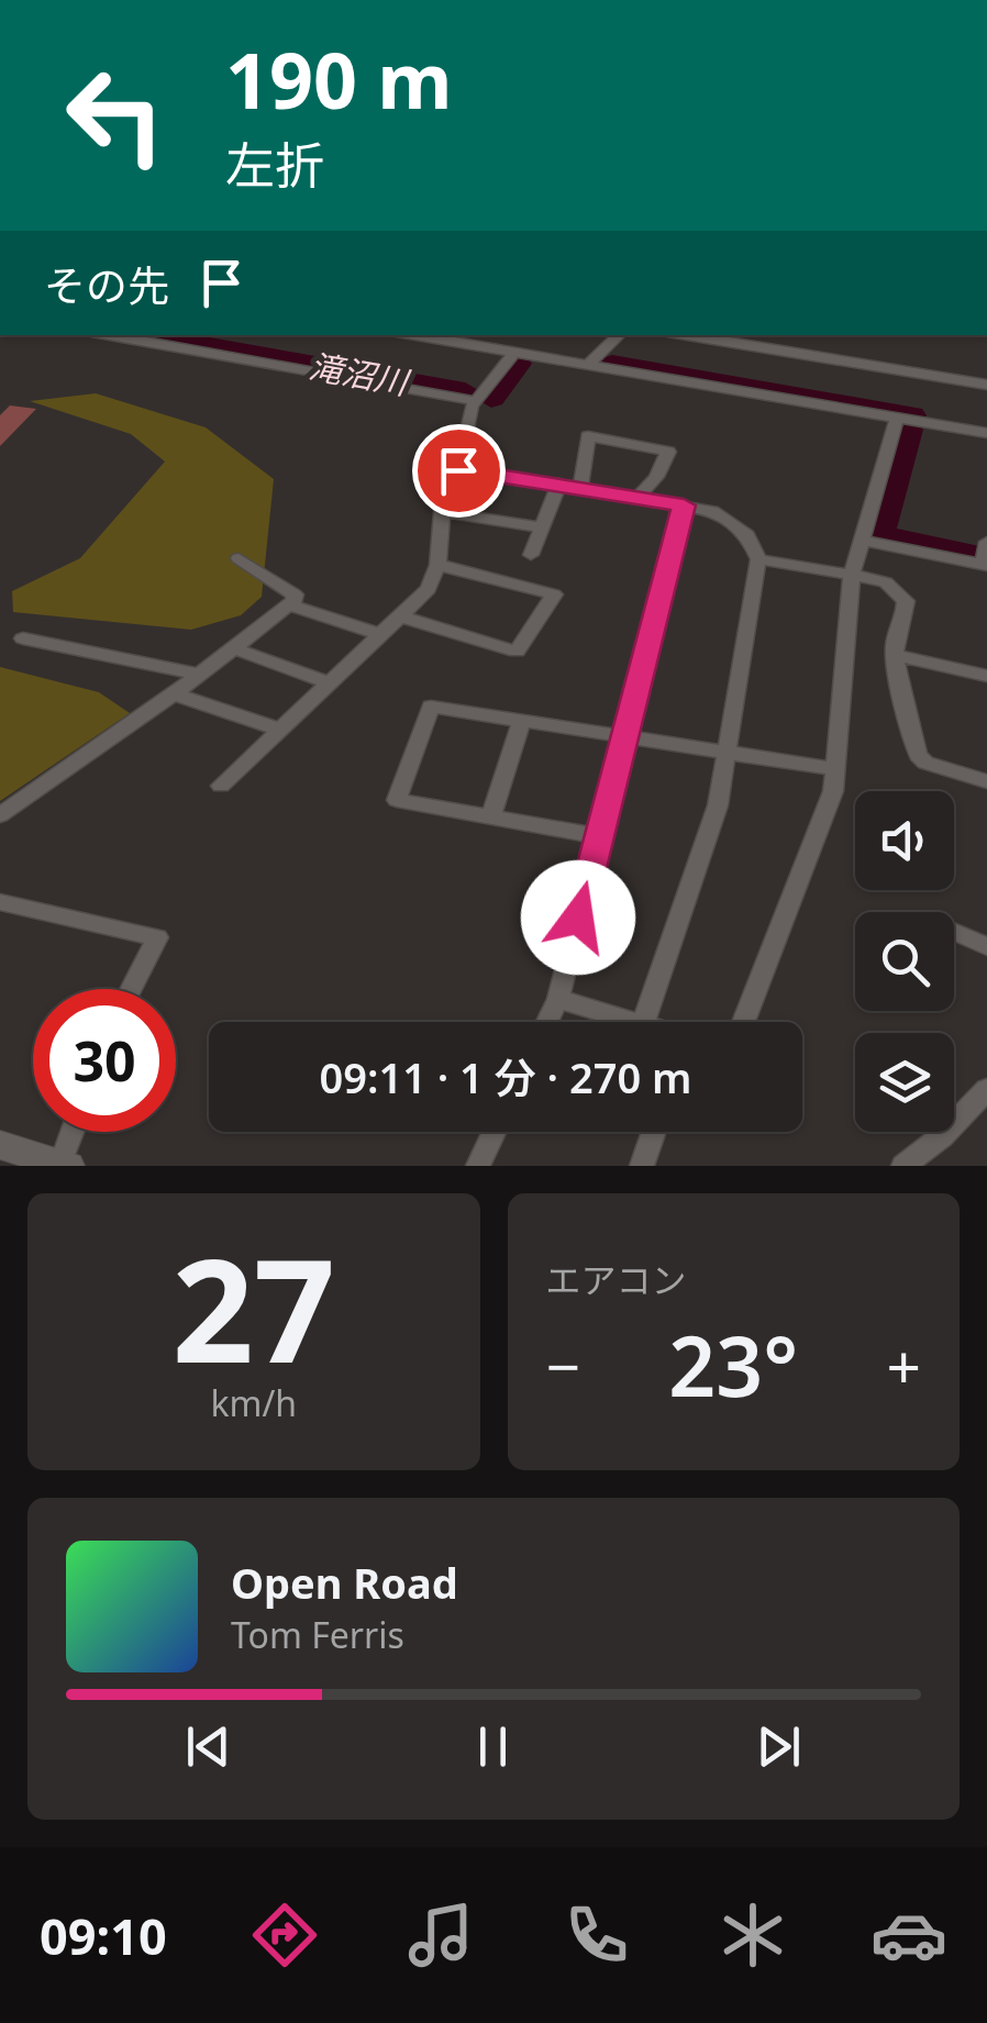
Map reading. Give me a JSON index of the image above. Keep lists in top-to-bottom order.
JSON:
{
  "water": ["滝沼川"],
  "page": {
    "turn": ["190 m", "左折"],
    "then": "その先",
    "limit": "30",
    "trip": "09:11 · 1 分 · 270 m",
    "tile": [
      ["27", "km/h"],
      "エアコン"
    ],
    "heat": ["−", "23°", "+"],
    "song": ["Open Road", "Tom Ferris"],
    "tabs": "09:10"
  }
}
